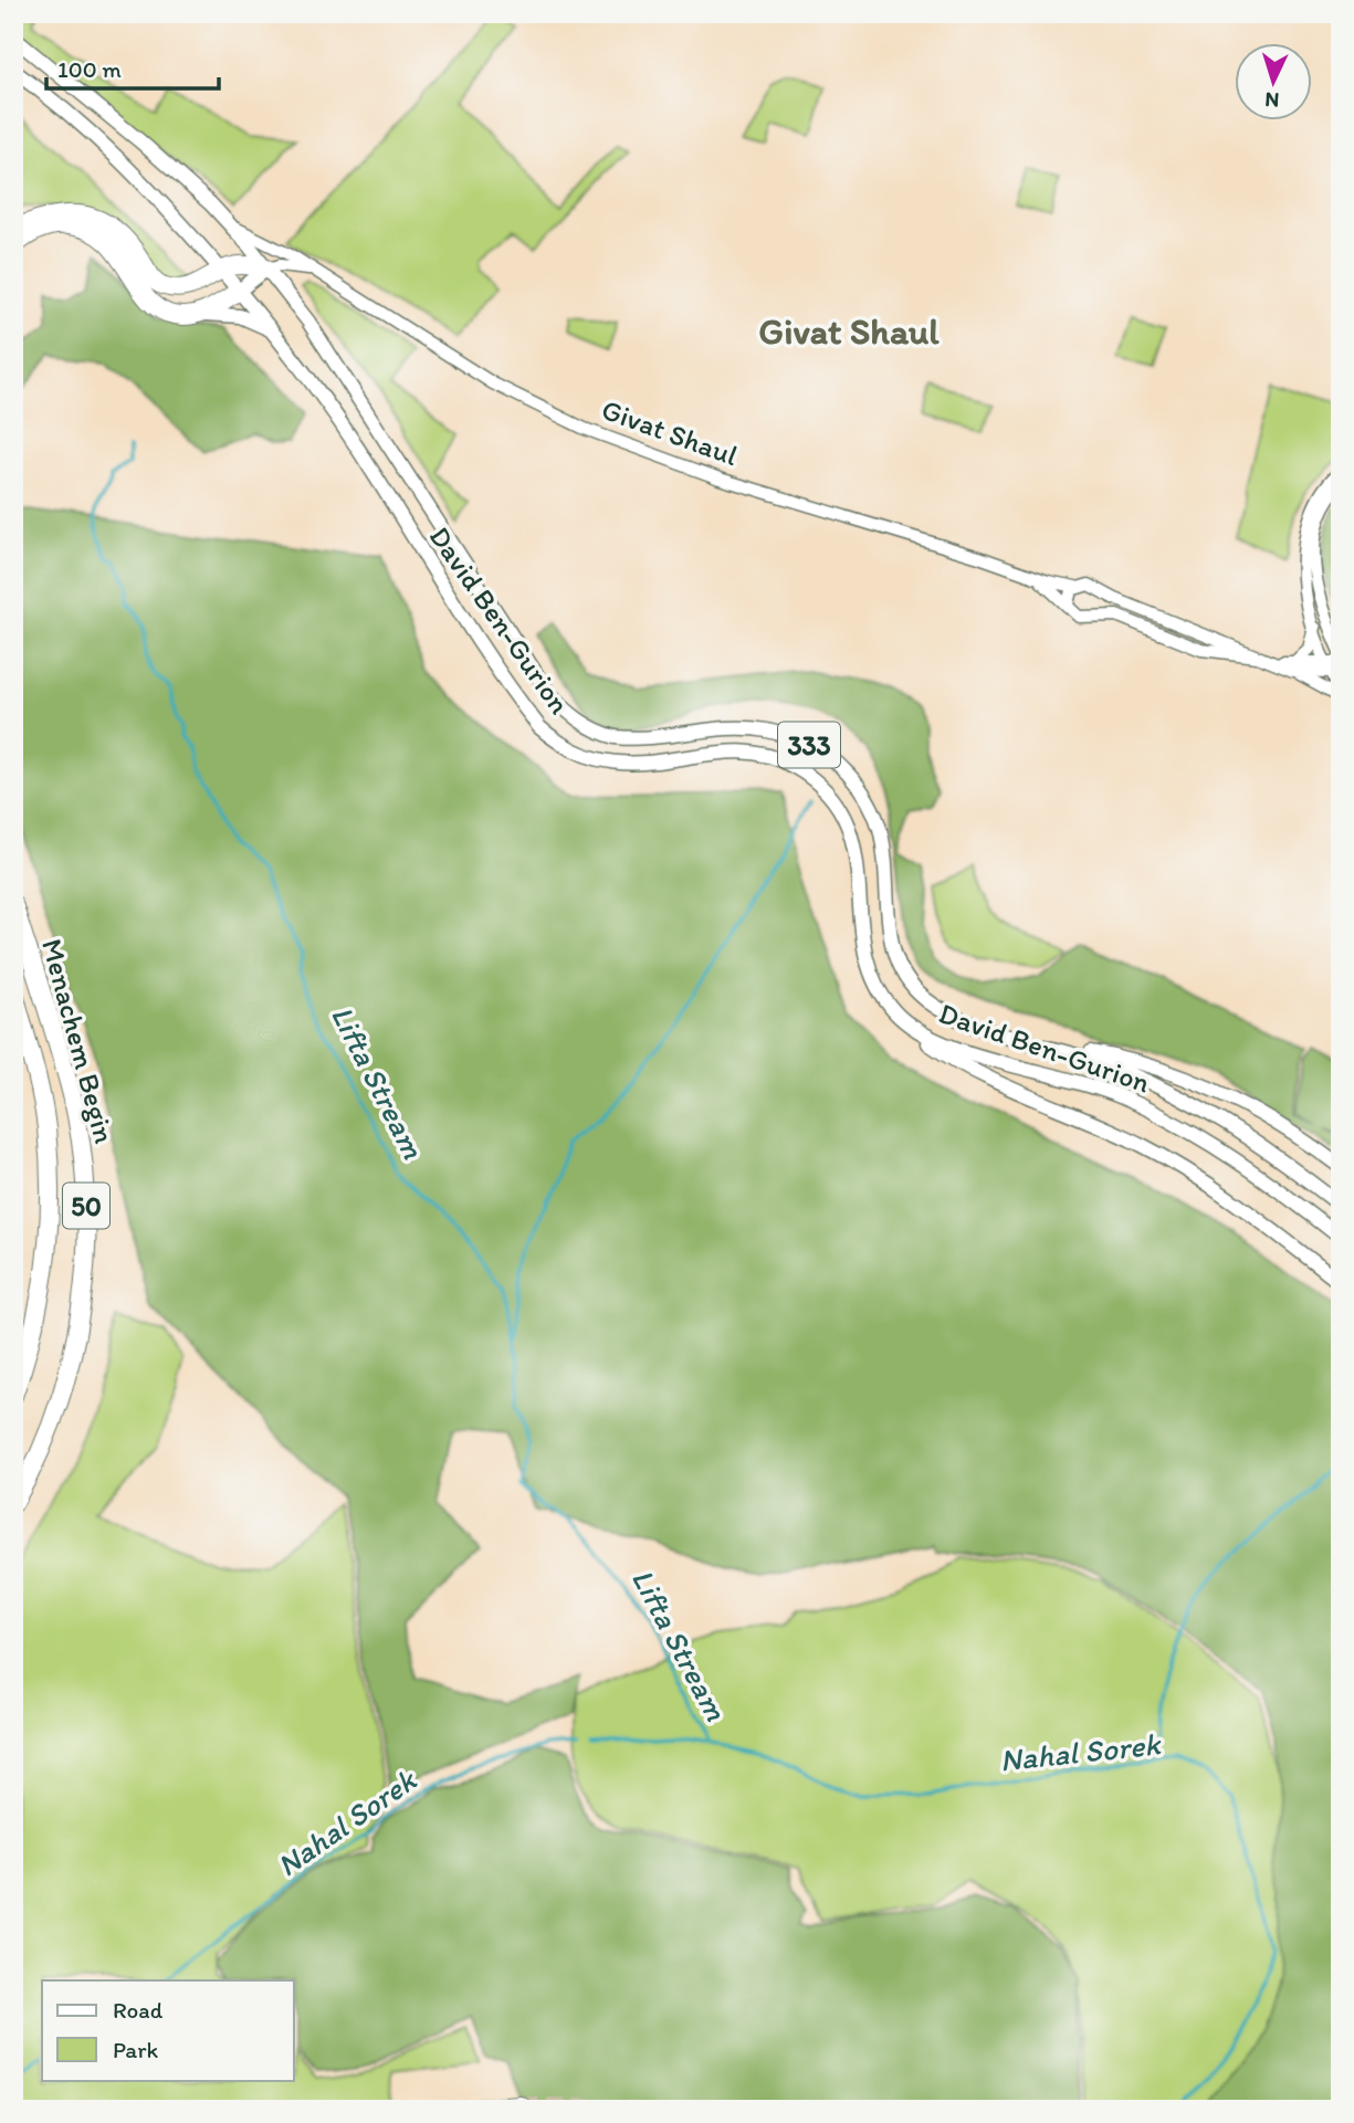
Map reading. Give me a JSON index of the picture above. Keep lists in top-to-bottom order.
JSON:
{
  "streets": {
    "highway": ["Menachem Begin", "50"],
    "main road": ["David Ben-Gurion", "333"],
    "street": ["Givat Shaul"]
  },
  "crossings": [
    ["Givat Shaul", "David Ben-Gurion"],
    ["David Ben-Gurion", "333"]
  ],
  "districts": ["Givat Shaul"],
  "water": ["Lifta Stream", "Nahal Sorek"],
  "legend": ["Road", "Park"],
  "scale_bar": "100 m",
  "north": "bottom"
}
